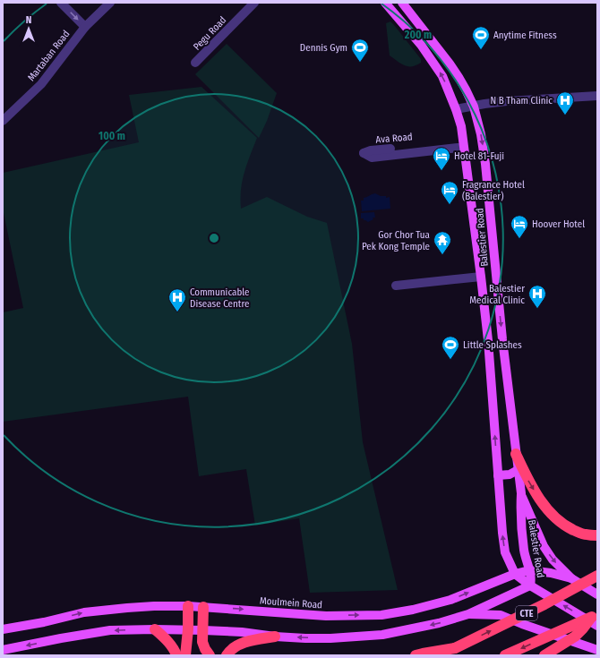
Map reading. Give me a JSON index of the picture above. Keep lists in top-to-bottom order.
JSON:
{
  "streets": {
    "highway": ["CTE"],
    "main road": ["Balestier Road", "Moulmein Road"],
    "street": ["Pegu Road", "Martaban Road", "Ava Road"]
  },
  "crossings": [
    ["Ava Road", "Balestier Road"],
    ["Balestier Road", "Moulmein Road"]
  ],
  "places": {
    "sports": ["Anytime Fitness", "Dennis Gym", "Little Splashes"],
    "hospital": ["N B Tham Clinic", "Balestier Medical Clinic", "Communicable Disease Centre"],
    "hotel": ["Hotel 81-Fuji", "Fragrance Hotel (Balestier)", "Hoover Hotel"],
    "temple": ["Gor Chor Tua Pek Kong Temple"]
  },
  "north": "top",
  "rings": ["200 m", "100 m"]
}
